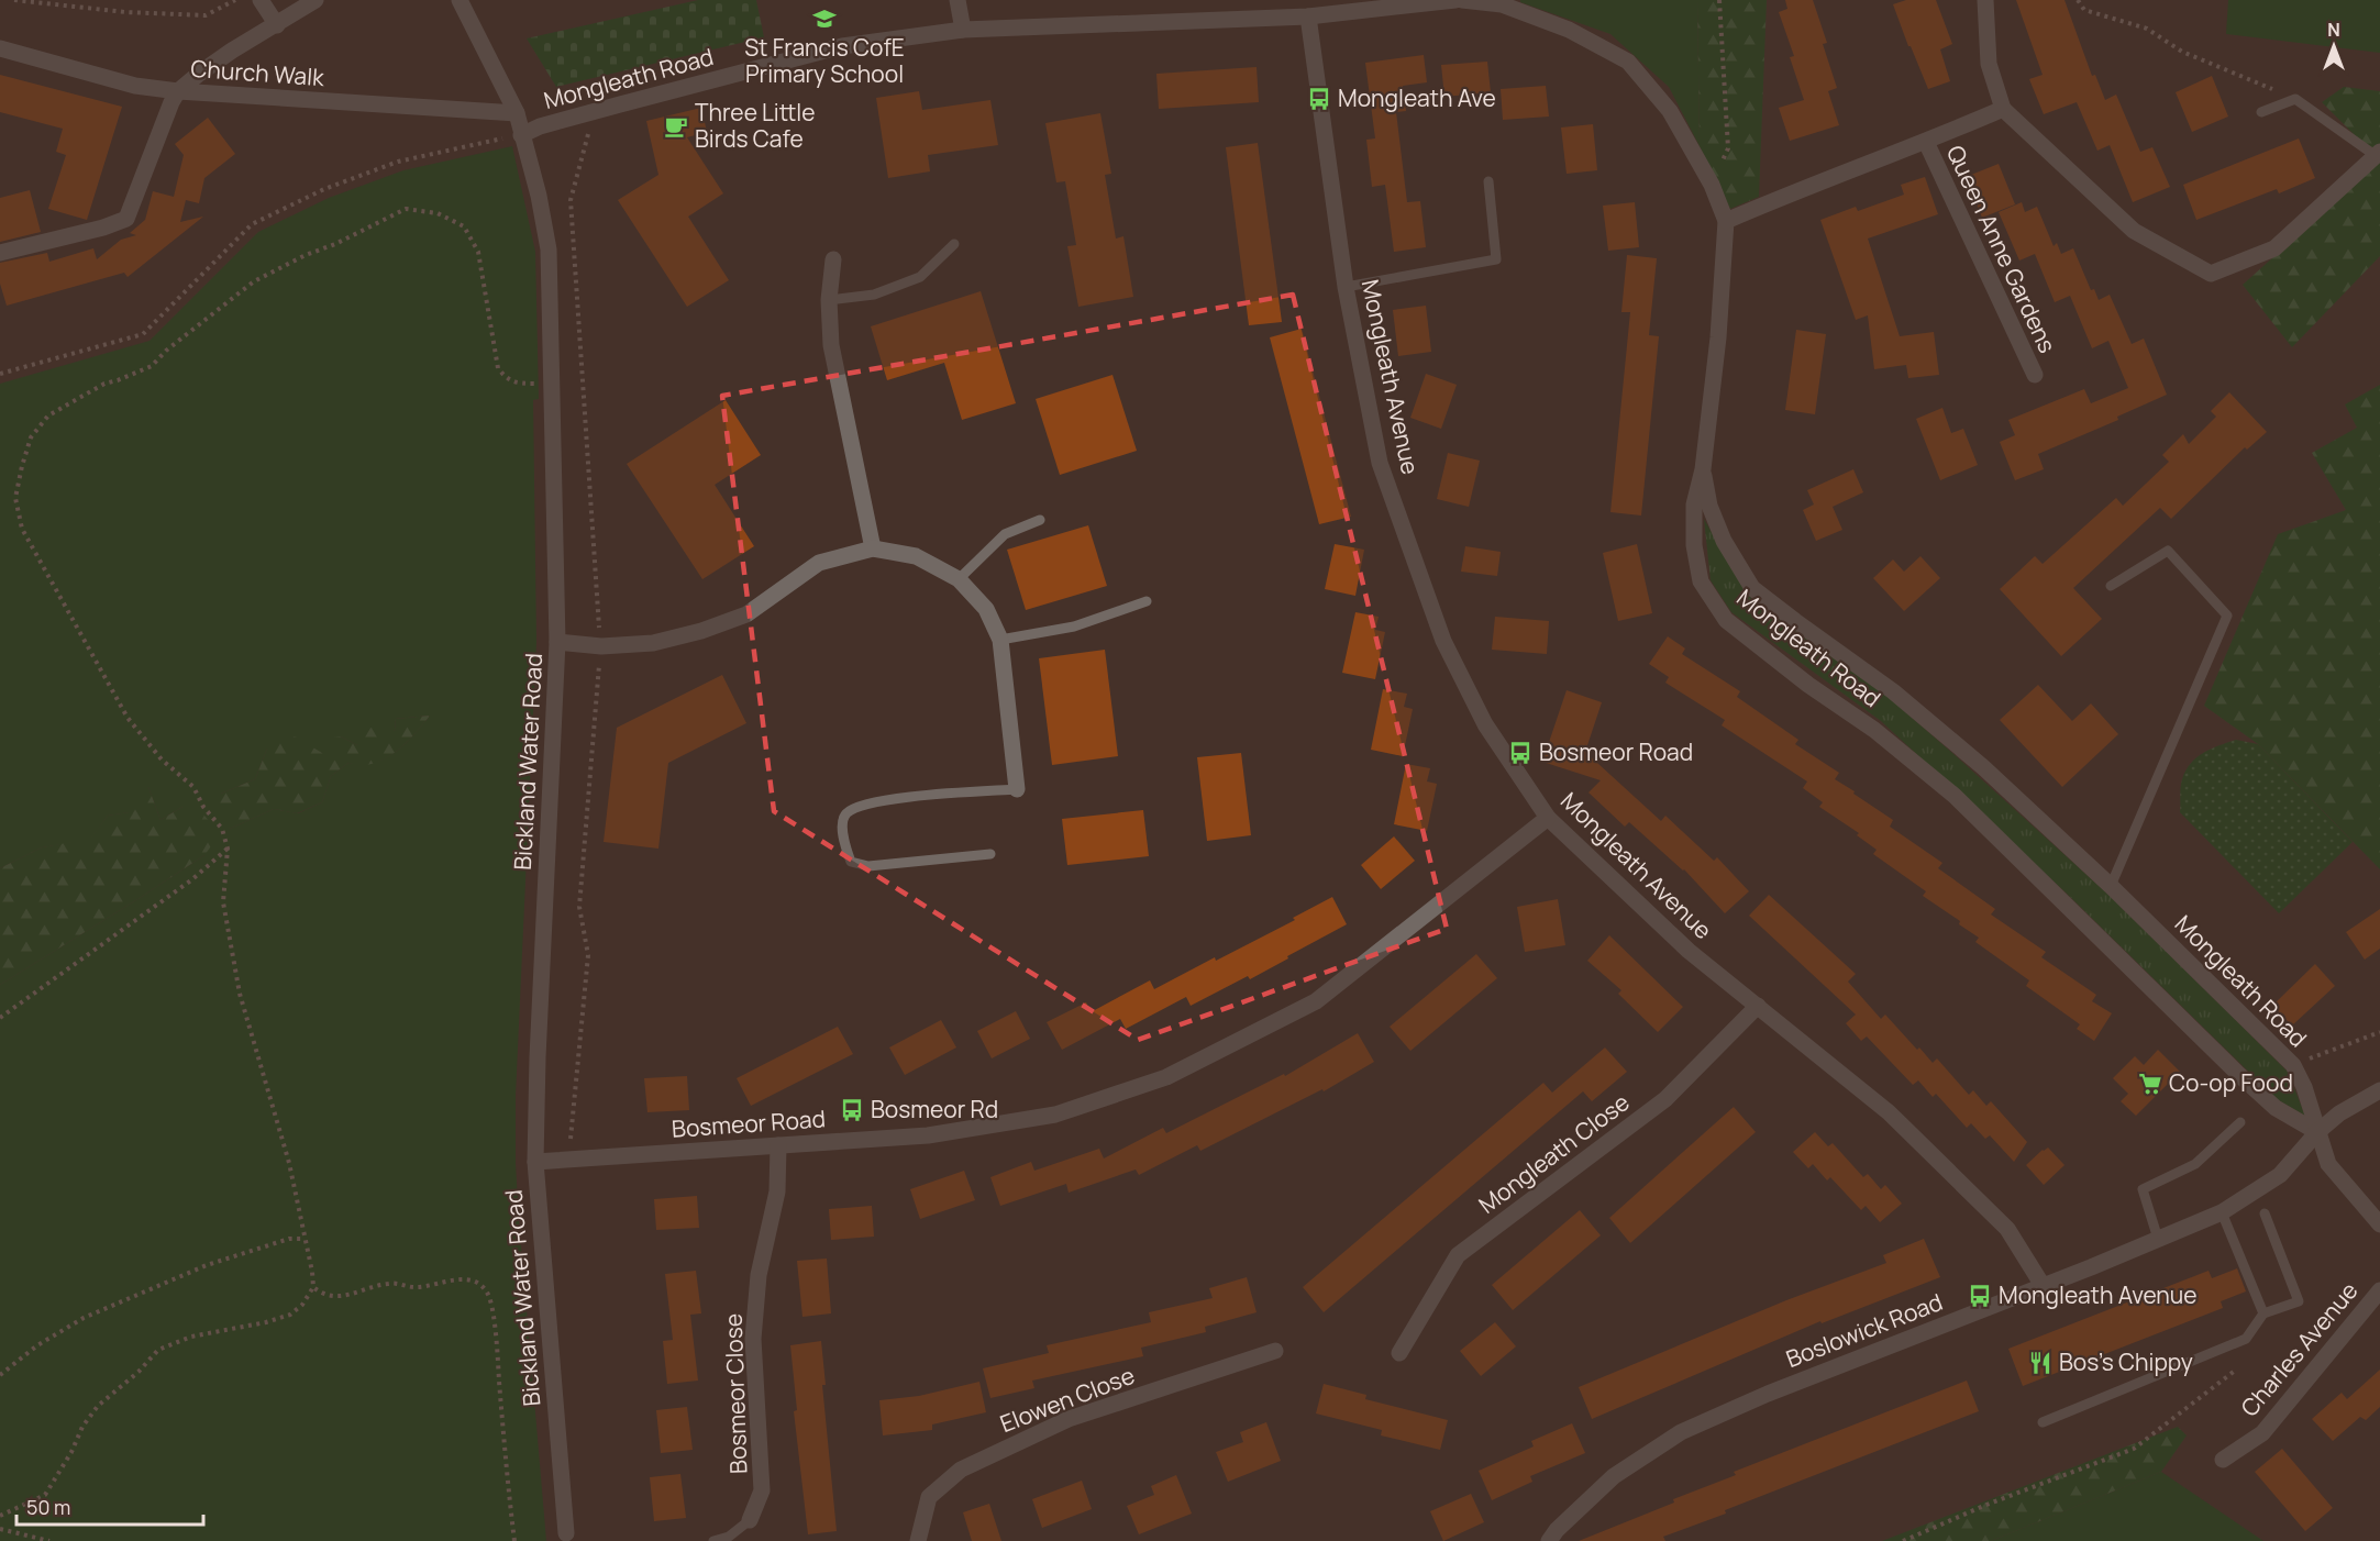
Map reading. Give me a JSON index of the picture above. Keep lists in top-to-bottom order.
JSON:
{
  "streets": {
    "street": [
      "Church Walk",
      "Mongleath Road",
      "Queen Anne Gardens",
      "Mongleath Avenue",
      "Bickland Water Road",
      "Bosmeor Road",
      "Mongleath Close",
      "Boslowick Road",
      "Charles Avenue",
      "Bosmeor Close",
      "Elowen Close"
    ]
  },
  "crossings": [
    ["Church Walk", "Bickland Water Road"],
    ["Mongleath Road", "Queen Anne Gardens"],
    ["Mongleath Road", "Mongleath Avenue"],
    ["Mongleath Road", "Bickland Water Road"],
    ["Mongleath Road", "Boslowick Road"],
    ["Mongleath Avenue", "Bosmeor Road"],
    ["Mongleath Avenue", "Mongleath Close"],
    ["Mongleath Avenue", "Boslowick Road"],
    ["Bickland Water Road", "Bosmeor Road"],
    ["Bosmeor Road", "Bosmeor Close"]
  ],
  "places": {
    "school or university": ["St Francis CofE Primary School"],
    "bus stop": [
      "Mongleath Ave",
      "Bosmeor Road",
      "Bosmeor Rd",
      "Mongleath Avenue"
    ],
    "cafe": ["Three Little Birds Cafe"],
    "supermarket": ["Co-op Food"],
    "restaurant": ["Bos's Chippy"]
  },
  "scale_bar": "50 m",
  "north": "top"
}
